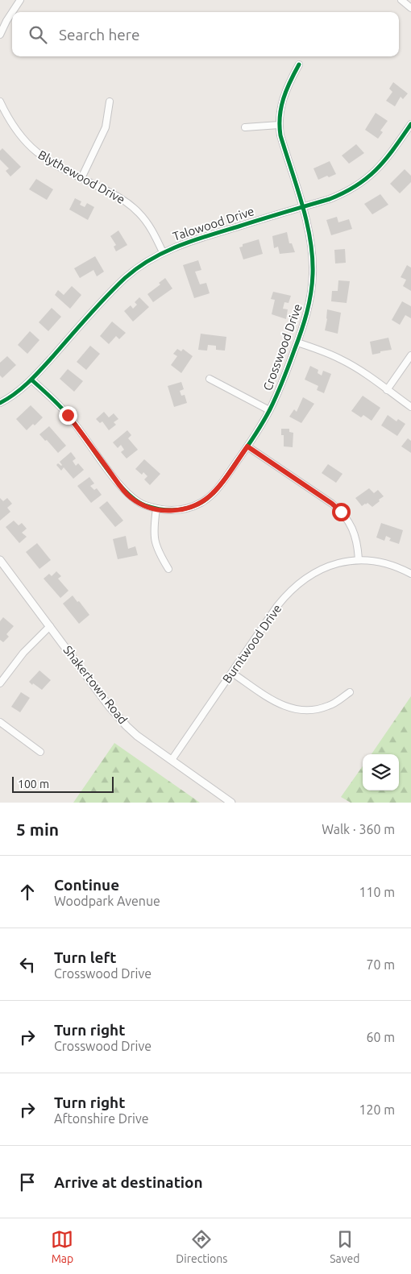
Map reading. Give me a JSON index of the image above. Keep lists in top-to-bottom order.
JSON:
{
  "streets": {
    "street": [
      "Blythewood Drive",
      "Talowood Drive",
      "Crosswood Drive",
      "Burntwood Drive",
      "Shakertown Road"
    ]
  },
  "crossings": [
    ["Blythewood Drive", "Talowood Drive"],
    ["Talowood Drive", "Crosswood Drive"],
    ["Burntwood Drive", "Shakertown Road"]
  ],
  "scale_bar": "100 m",
  "page": {
    "search": "Search here",
    "scale": "100 m",
    "heading": ["5 min", "Walk · 360 m"],
    "list": [
      ["Continue", "Woodpark Avenue", "110 m"],
      ["Turn left", "Crosswood Drive", "70 m"],
      ["Turn right", "Crosswood Drive", "60 m"],
      ["Turn right", "Aftonshire Drive", "120 m"],
      "Arrive at destination"
    ],
    "nav": ["Map", "Directions", "Saved"]
  }
}
